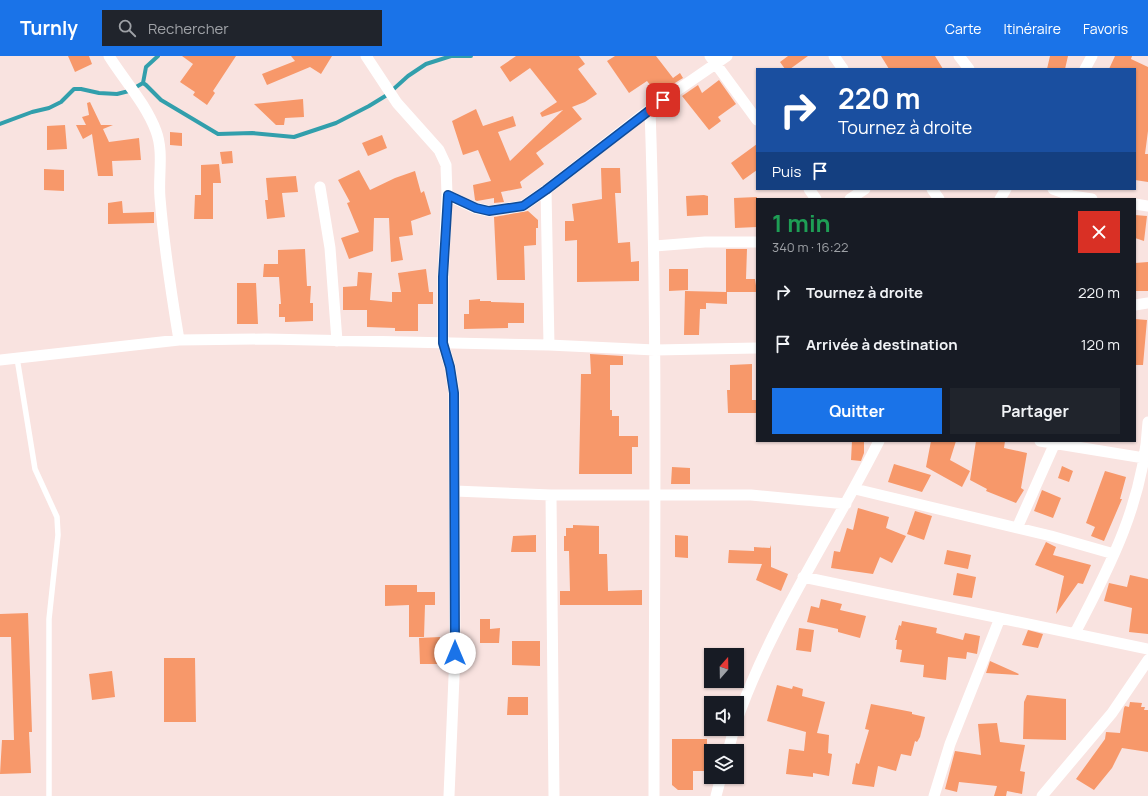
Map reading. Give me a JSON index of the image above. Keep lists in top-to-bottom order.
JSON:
{
  "north": "top",
  "page": {
    "header": "Turnly",
    "search": "Rechercher",
    "nav": ["Carte", "Itinéraire", "Favoris"],
    "turn": ["220 m", "Tournez à droite"],
    "then": "Puis",
    "heading": ["1 min", "340 m · 16:22"],
    "list": [
      {
        "name": "Tournez à droite",
        "value": "220 m"
      },
      {
        "name": "Arrivée à destination",
        "value": "120 m"
      }
    ],
    "buttons": ["Quitter", "Partager"]
  }
}
